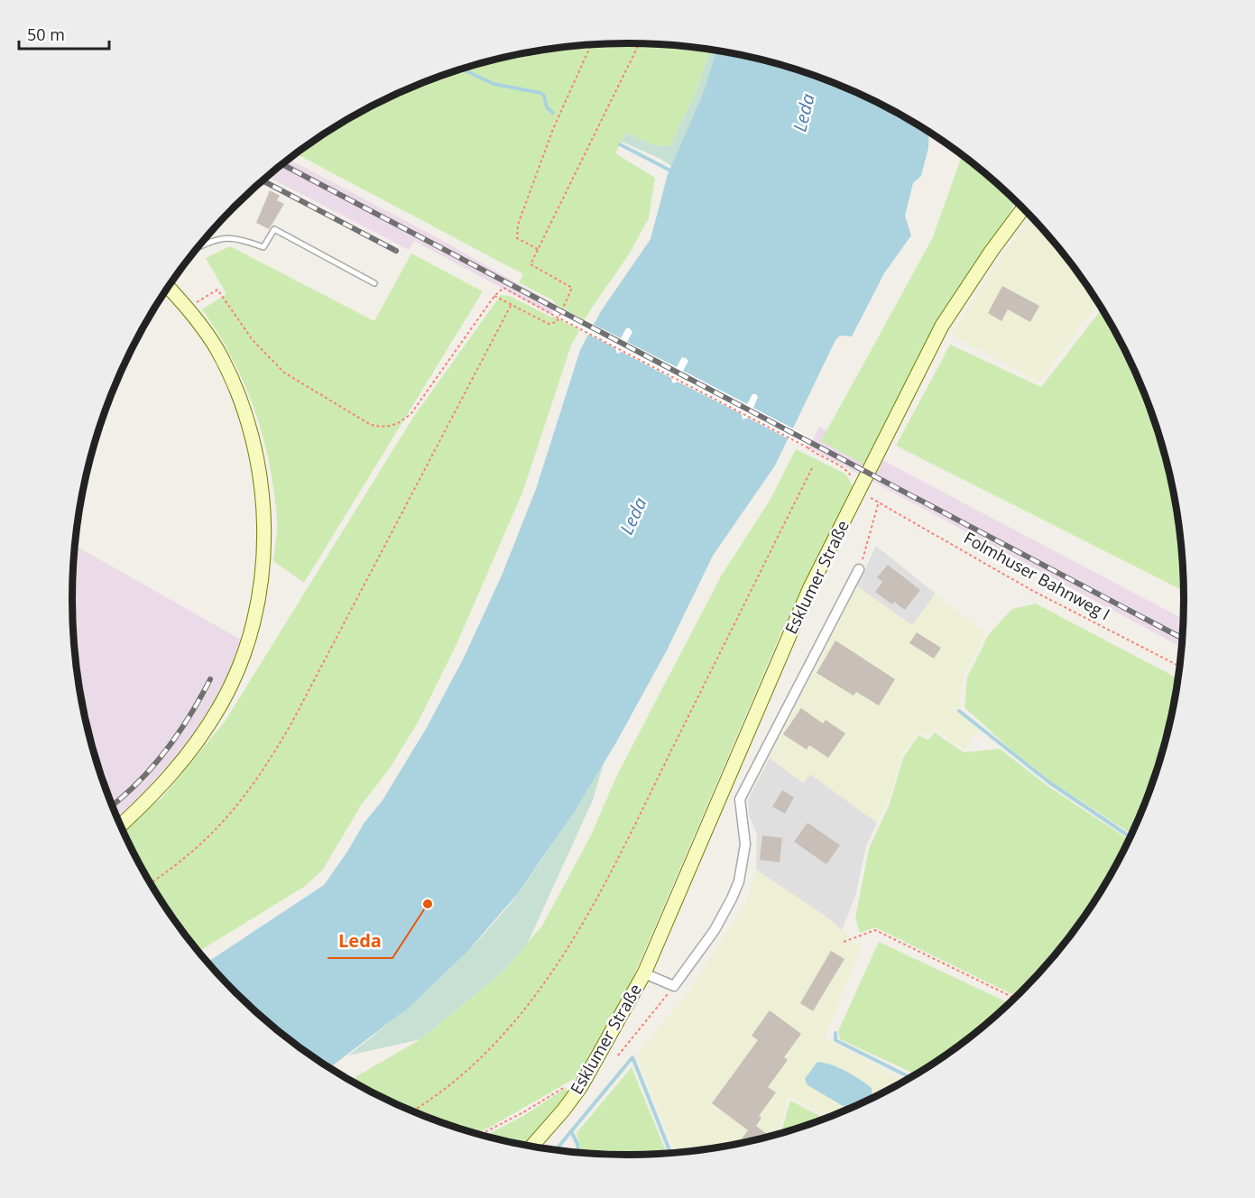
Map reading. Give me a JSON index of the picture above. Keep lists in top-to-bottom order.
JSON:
{
  "streets": {
    "street": ["Esklumer Straße"],
    "path": ["Folmhuser Bahnweg I"]
  },
  "crossings": [
    ["Folmhuser Bahnweg I", "Esklumer Straße"]
  ],
  "water": ["Leda"],
  "places": ["Leda"],
  "scale_bar": "50 m"
}
